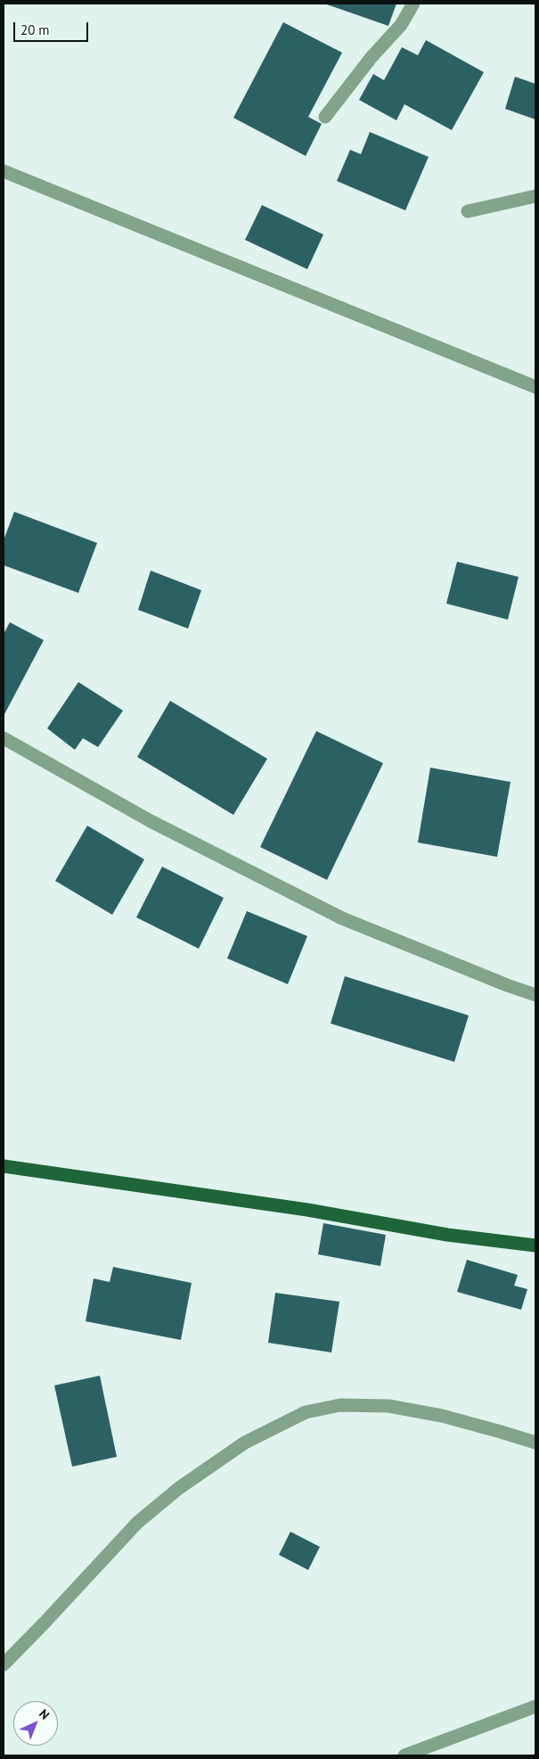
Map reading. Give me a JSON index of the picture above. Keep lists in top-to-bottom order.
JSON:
{
  "scale_bar": "20 m",
  "north": "top right"
}
